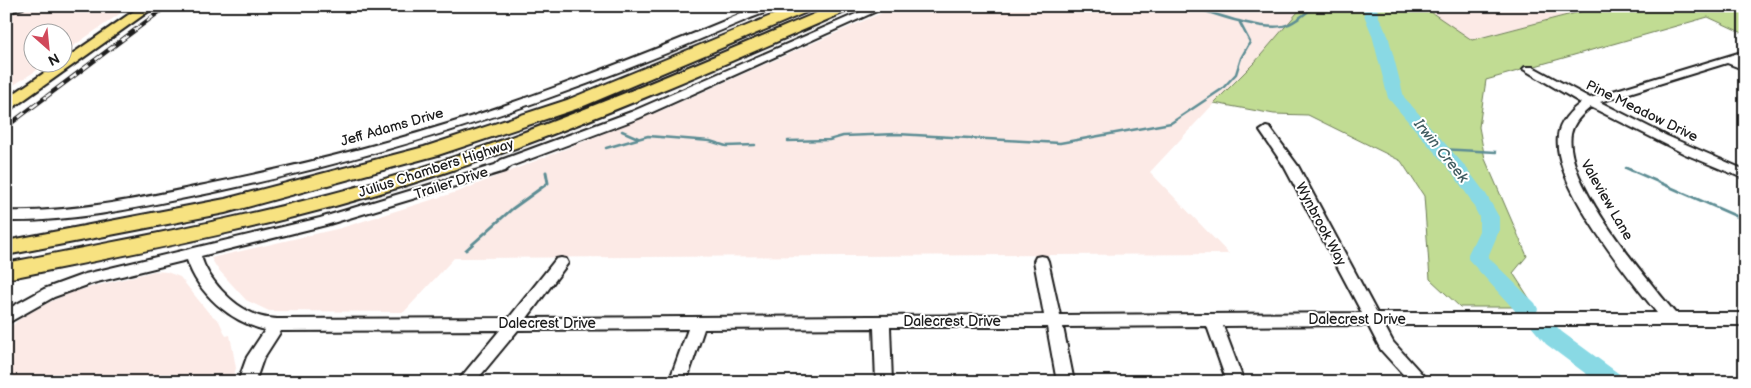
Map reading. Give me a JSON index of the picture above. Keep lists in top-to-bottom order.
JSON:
{
  "streets": {
    "highway": ["Julius Chambers Highway"],
    "street": [
      "Pine Meadow Drive",
      "Jeff Adams Drive",
      "Trailer Drive",
      "Valeview Lane",
      "Wynbrook Way",
      "Dalecrest Drive"
    ]
  },
  "crossings": [
    ["Pine Meadow Drive", "Valeview Lane"],
    ["Trailer Drive", "Dalecrest Drive"],
    ["Valeview Lane", "Dalecrest Drive"],
    ["Wynbrook Way", "Dalecrest Drive"]
  ],
  "water": ["Irwin Creek"],
  "north": "bottom right"
}
